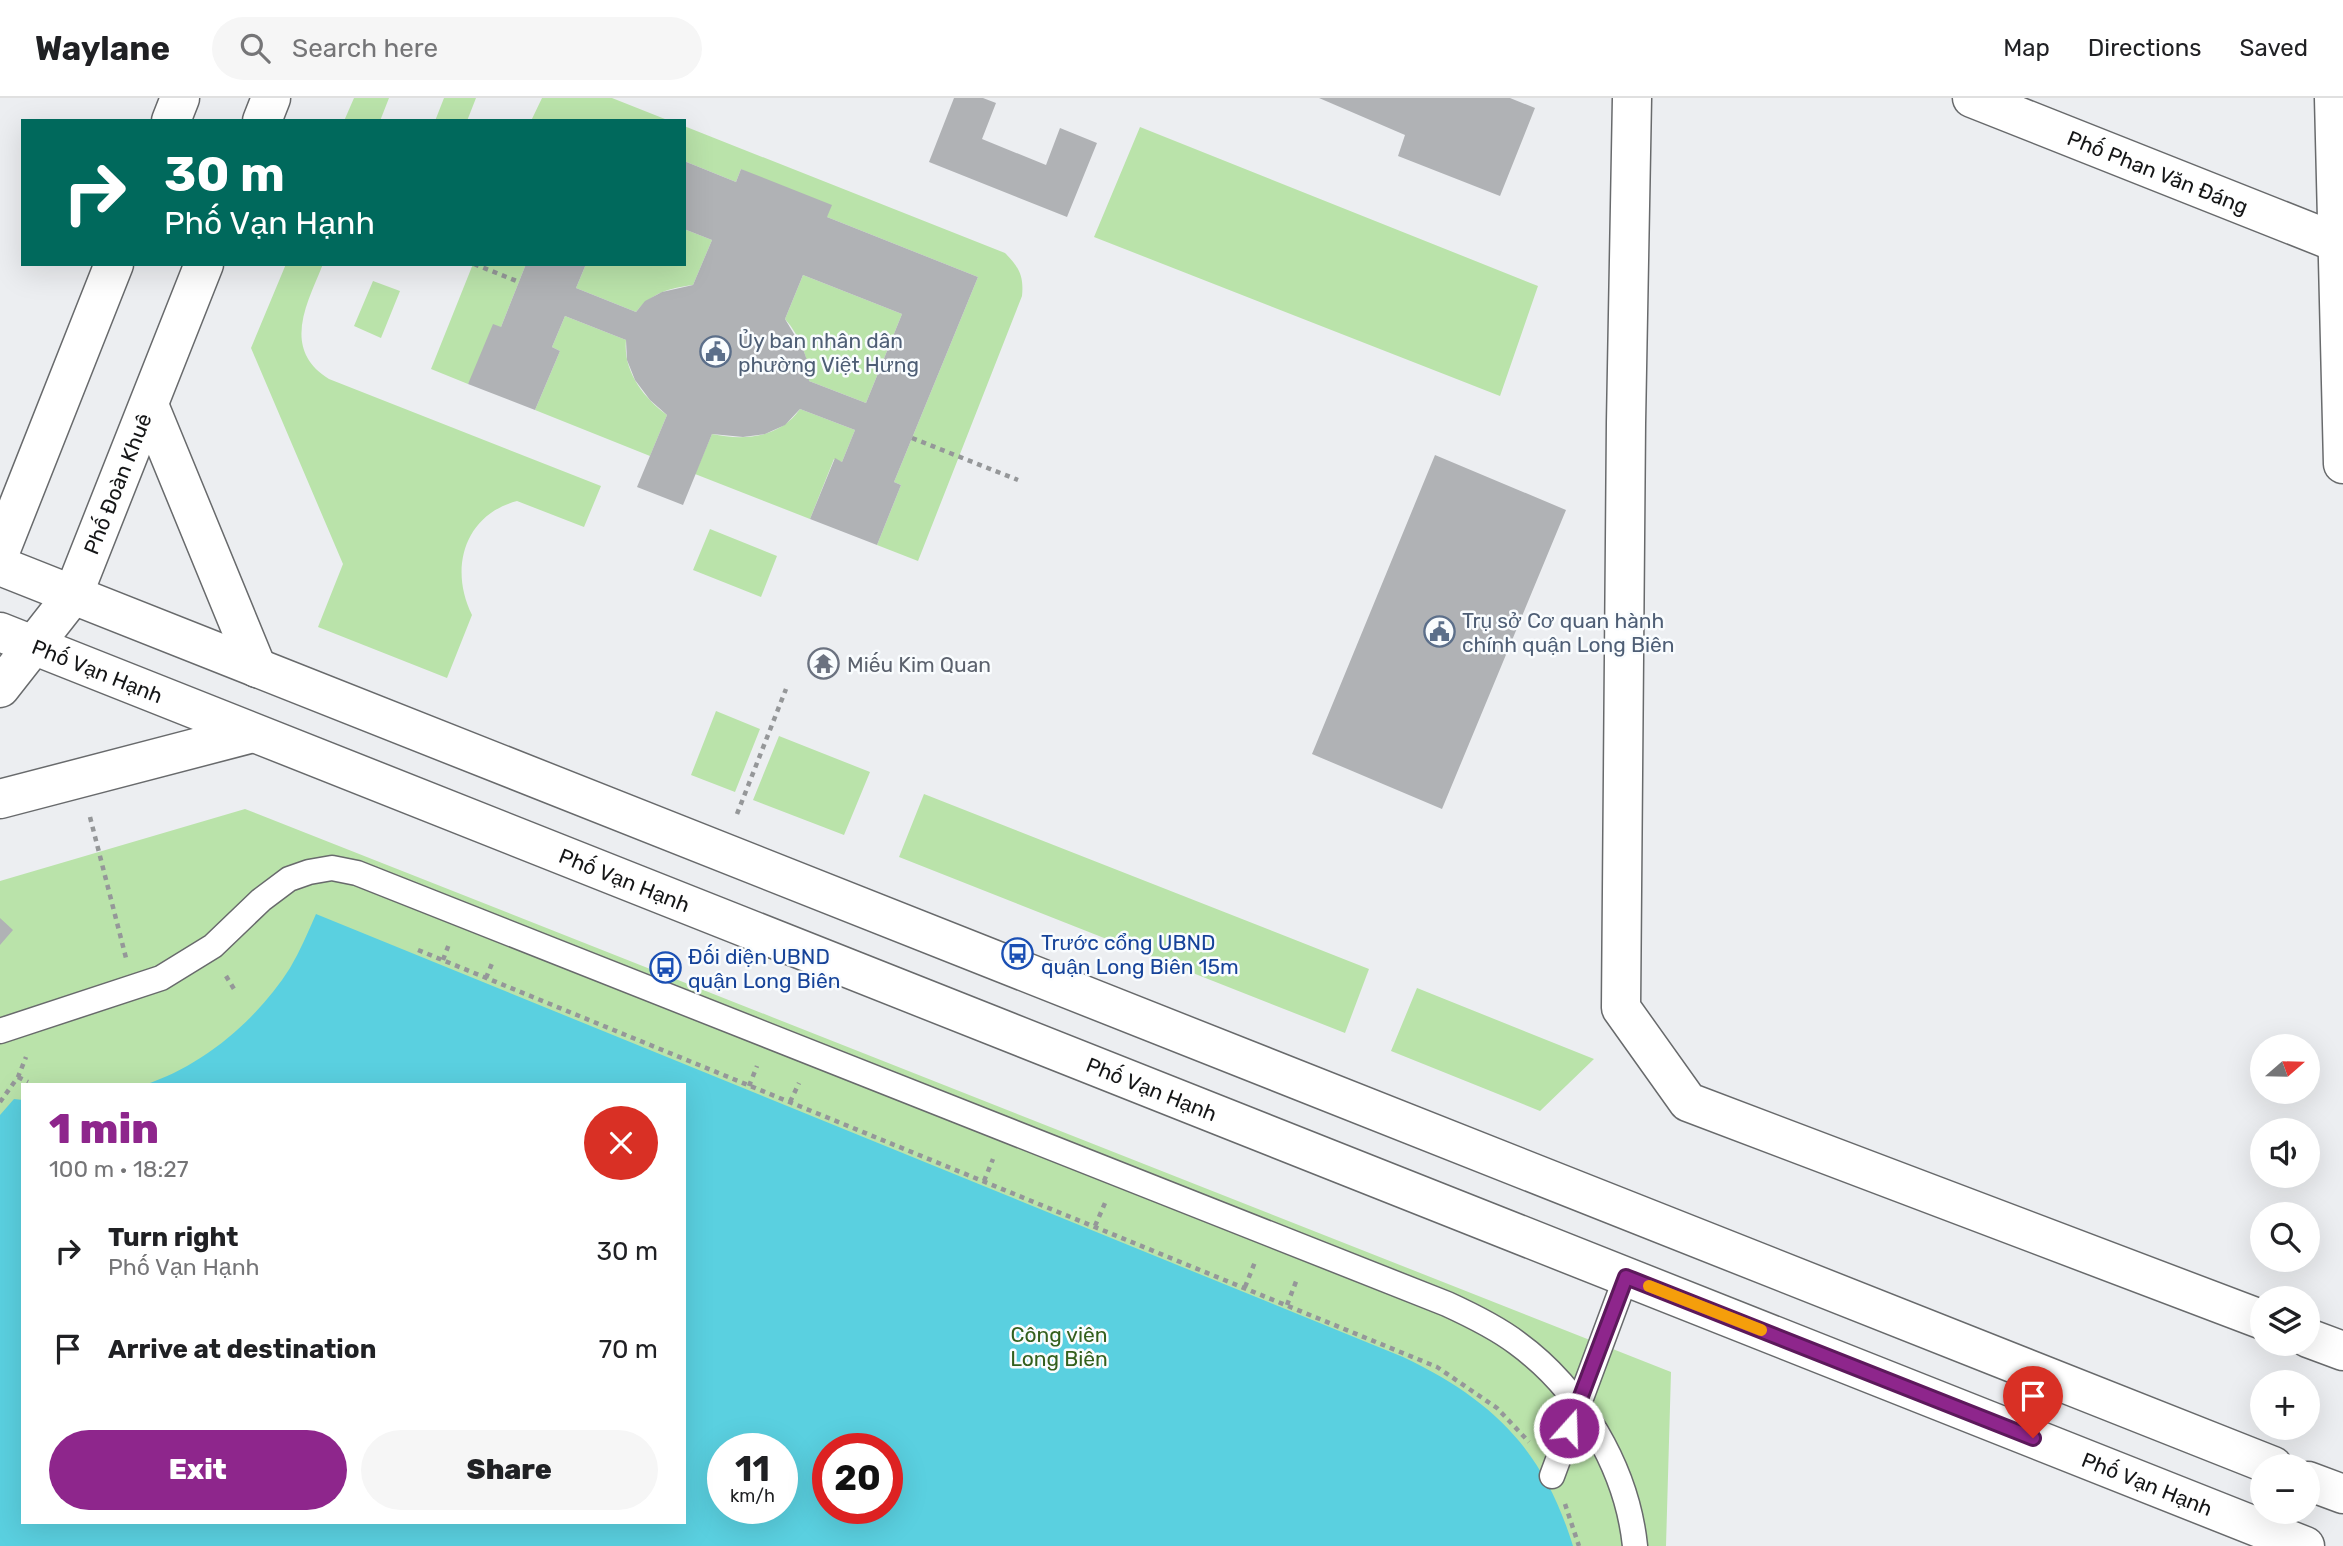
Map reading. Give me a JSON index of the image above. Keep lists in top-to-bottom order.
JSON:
{
  "streets": {
    "street": ["Phố Phan Văn Đáng", "Phố Đoàn Khuê", "Phố Vạn Hạnh"]
  },
  "crossings": [
    ["Phố Đoàn Khuê", "Phố Vạn Hạnh"]
  ],
  "parks": ["Công viên Long Biên"],
  "places": {
    "public building": ["Ủy ban nhân dân phường Việt Hưng", "Trụ sở Cơ quan hành chính quận Long Biên"],
    "temple": ["Miếu Kim Quan"],
    "bus stop": ["Trước cổng UBND quận Long Biên 15m", "Đối diện UBND quận Long Biên"]
  },
  "north": "right",
  "page": {
    "header": "Waylane",
    "search": "Search here",
    "nav": ["Map", "Directions", "Saved"],
    "turn": ["30 m", "Phố Vạn Hạnh"],
    "map_buttons": ["+", "−"],
    "heading": ["1 min", "100 m · 18:27"],
    "list": [
      {
        "name": "Turn right",
        "note": "Phố Vạn Hạnh",
        "value": "30 m"
      },
      {
        "name": "Arrive at destination",
        "value": "70 m"
      }
    ],
    "buttons": ["Exit", "Share"],
    "speed": "11 km/h",
    "limit": "20"
  }
}
